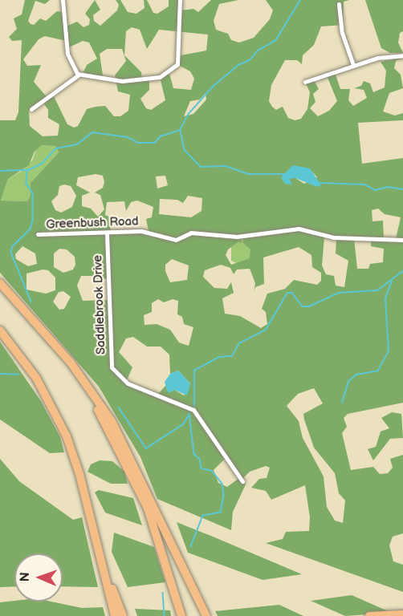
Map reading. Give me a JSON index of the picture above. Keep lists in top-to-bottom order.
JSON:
{
  "streets": {
    "street": ["Greenbush Road", "Saddlebrook Drive"]
  },
  "crossings": [
    ["Greenbush Road", "Saddlebrook Drive"]
  ],
  "north": "left"
}
